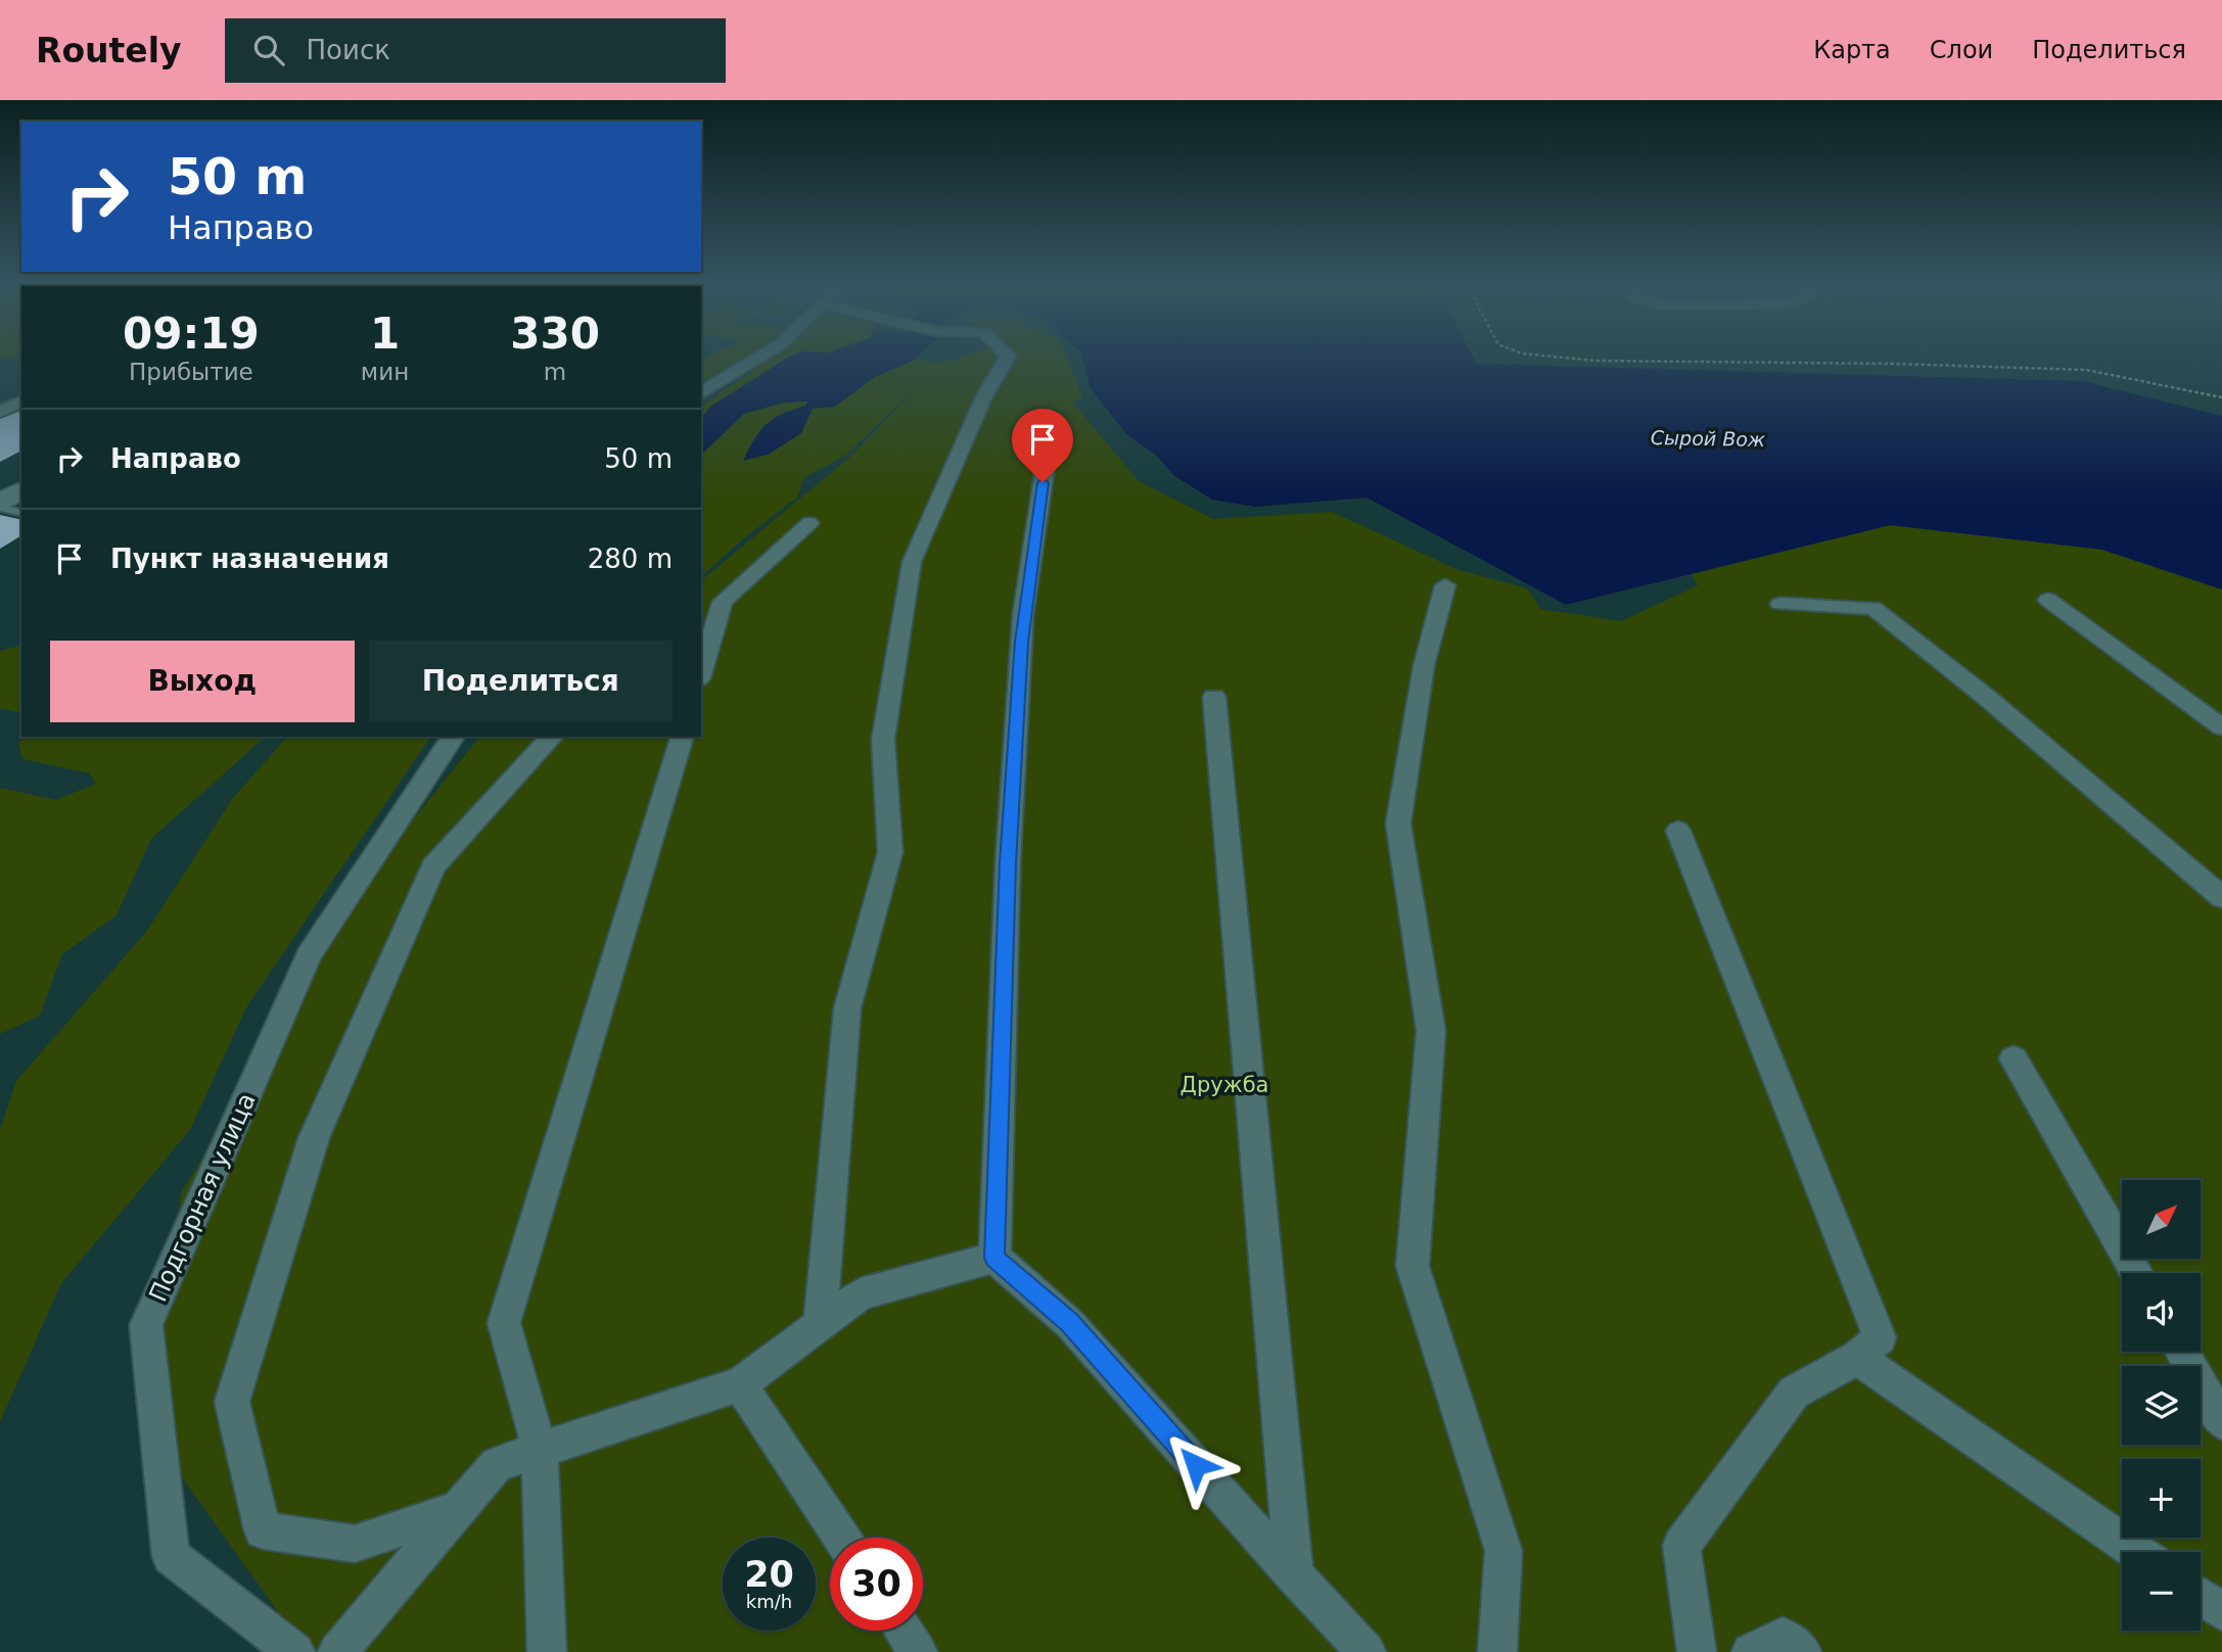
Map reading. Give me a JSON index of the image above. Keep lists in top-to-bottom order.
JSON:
{
  "streets": {
    "street": ["Подгорная улица"]
  },
  "water": ["Сырой Вож"],
  "parks": ["Дружба"],
  "north": "top right",
  "page": {
    "header": "Routely",
    "search": "Поиск",
    "nav": ["Карта", "Слои", "Поделиться"],
    "turn": ["50 m", "Направо"],
    "eta": [
      "09:19",
      "Прибытие",
      "1",
      "мин",
      "330",
      "m"
    ],
    "list": [
      {
        "name": "Направо",
        "value": "50 m"
      },
      {
        "name": "Пункт назначения",
        "value": "280 m"
      }
    ],
    "buttons": ["Выход", "Поделиться"],
    "map_buttons": ["+", "−"],
    "speed": "20 km/h",
    "limit": "30"
  }
}
